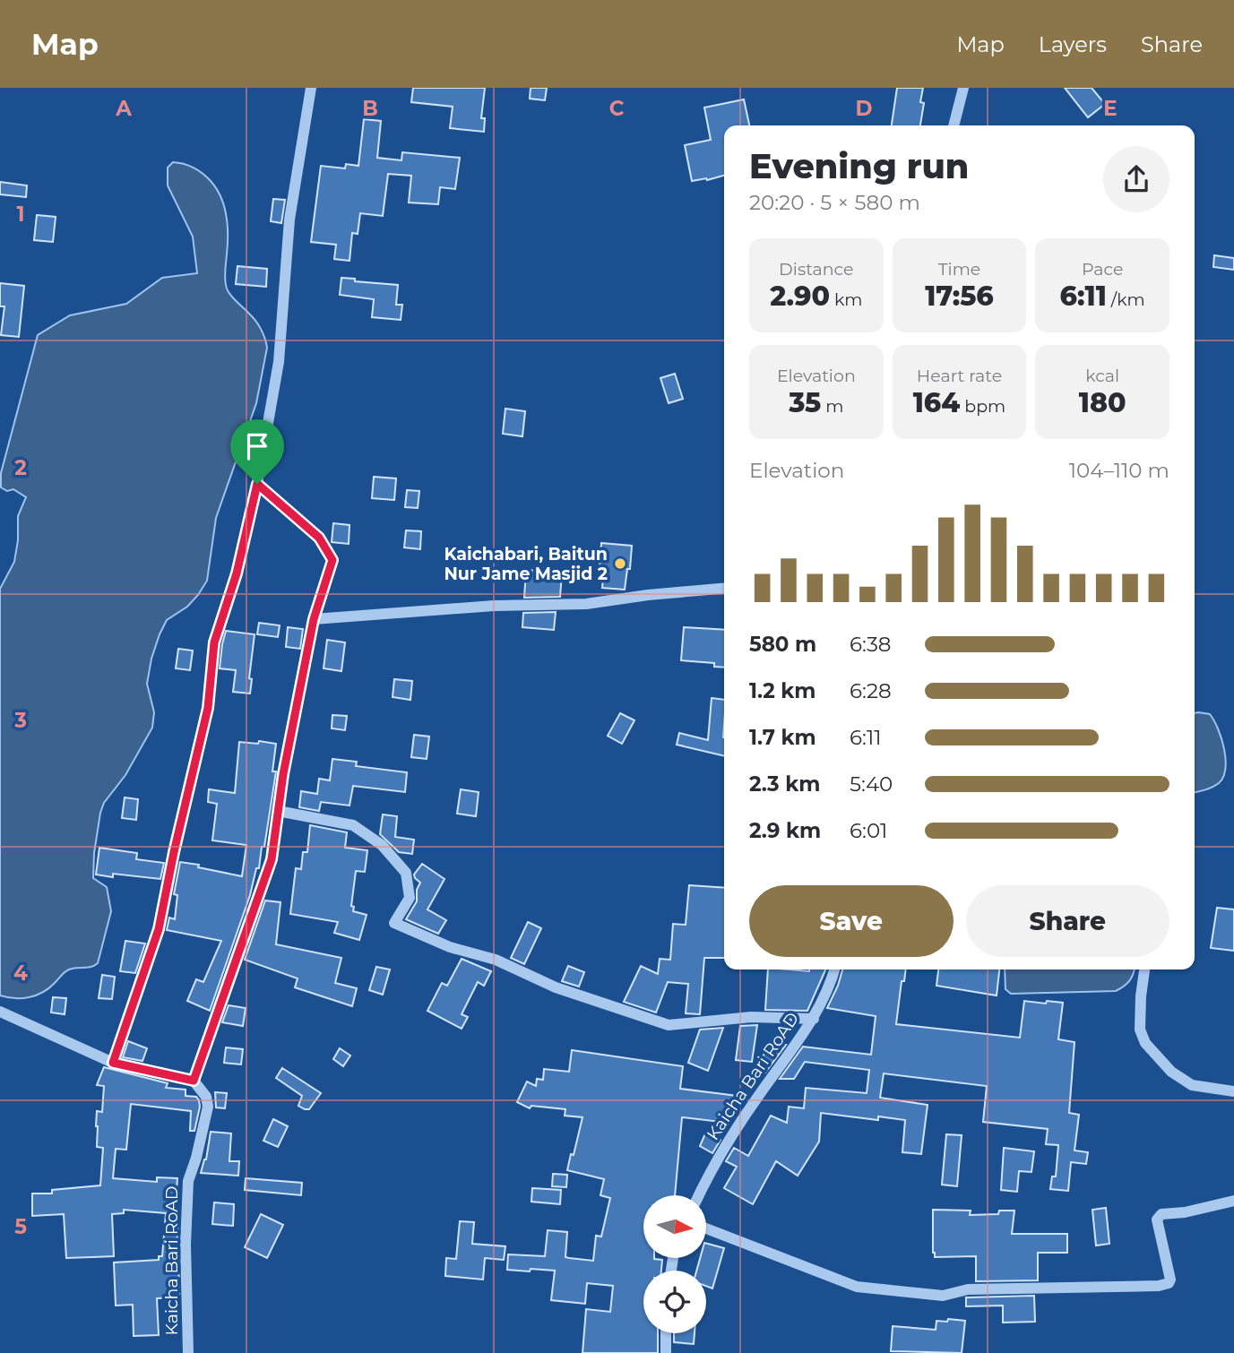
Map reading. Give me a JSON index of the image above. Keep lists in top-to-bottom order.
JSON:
{
  "streets": {
    "street": ["Kaicha Bari RoAD"]
  },
  "places": ["Kaichabari, Baitun Nur Jame Masjid 2"],
  "north": "right",
  "page": {
    "header": "Map",
    "nav": ["Map", "Layers", "Share"],
    "heading": ["Evening run", "20:20 · 5 × 580 m"],
    "stats": [
      ["Distance", "2.90 km"],
      ["Time", "17:56"],
      ["Pace", "6:11 /km"],
      ["Elevation", "35 m"],
      ["Heart rate", "164 bpm"],
      ["kcal", "180"]
    ],
    "chart": ["Elevation", "104–110 m"],
    "list": [
      {
        "name": "580 m",
        "note": "6:38"
      },
      {
        "name": "1.2 km",
        "note": "6:28"
      },
      {
        "name": "1.7 km",
        "note": "6:11"
      },
      {
        "name": "2.3 km",
        "note": "5:40"
      },
      {
        "name": "2.9 km",
        "note": "6:01"
      }
    ],
    "buttons": ["Save", "Share"]
  },
  "grid": {
    "columns": [
      "A",
      "B",
      "C",
      "D",
      "E"
    ],
    "rows": [
      "1",
      "2",
      "3",
      "4",
      "5"
    ]
  }
}
